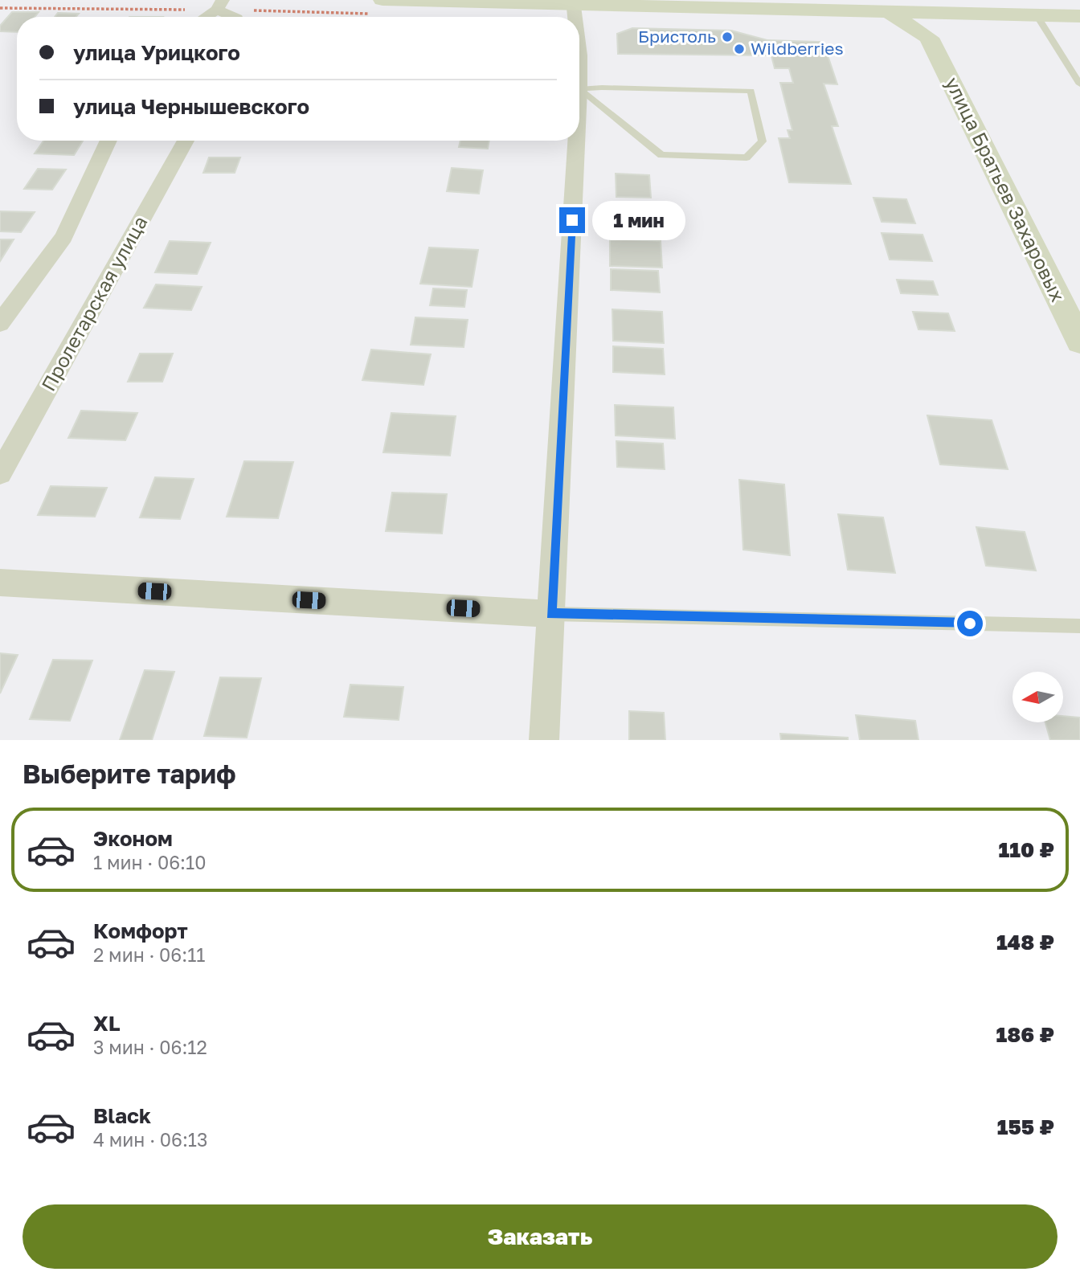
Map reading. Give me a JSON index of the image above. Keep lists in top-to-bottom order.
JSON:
{
  "streets": {
    "main road": ["улица Братьев Захаровых"],
    "street": ["Пролетарская улица"]
  },
  "places": ["Бристоль", "Wildberries"],
  "north": "left",
  "page": {
    "banner": ["улица Урицкого", "улица Чернышевского"],
    "bubble": "1 мин",
    "heading": "Выберите тариф",
    "list": [
      {
        "name": "Эконом",
        "note": "1 мин · 06:10",
        "value": "110 ₽"
      },
      {
        "name": "Комфорт",
        "note": "2 мин · 06:11",
        "value": "148 ₽"
      },
      {
        "name": "XL",
        "note": "3 мин · 06:12",
        "value": "186 ₽"
      },
      {
        "name": "Black",
        "note": "4 мин · 06:13",
        "value": "155 ₽"
      }
    ],
    "buttons": "Заказать"
  }
}
